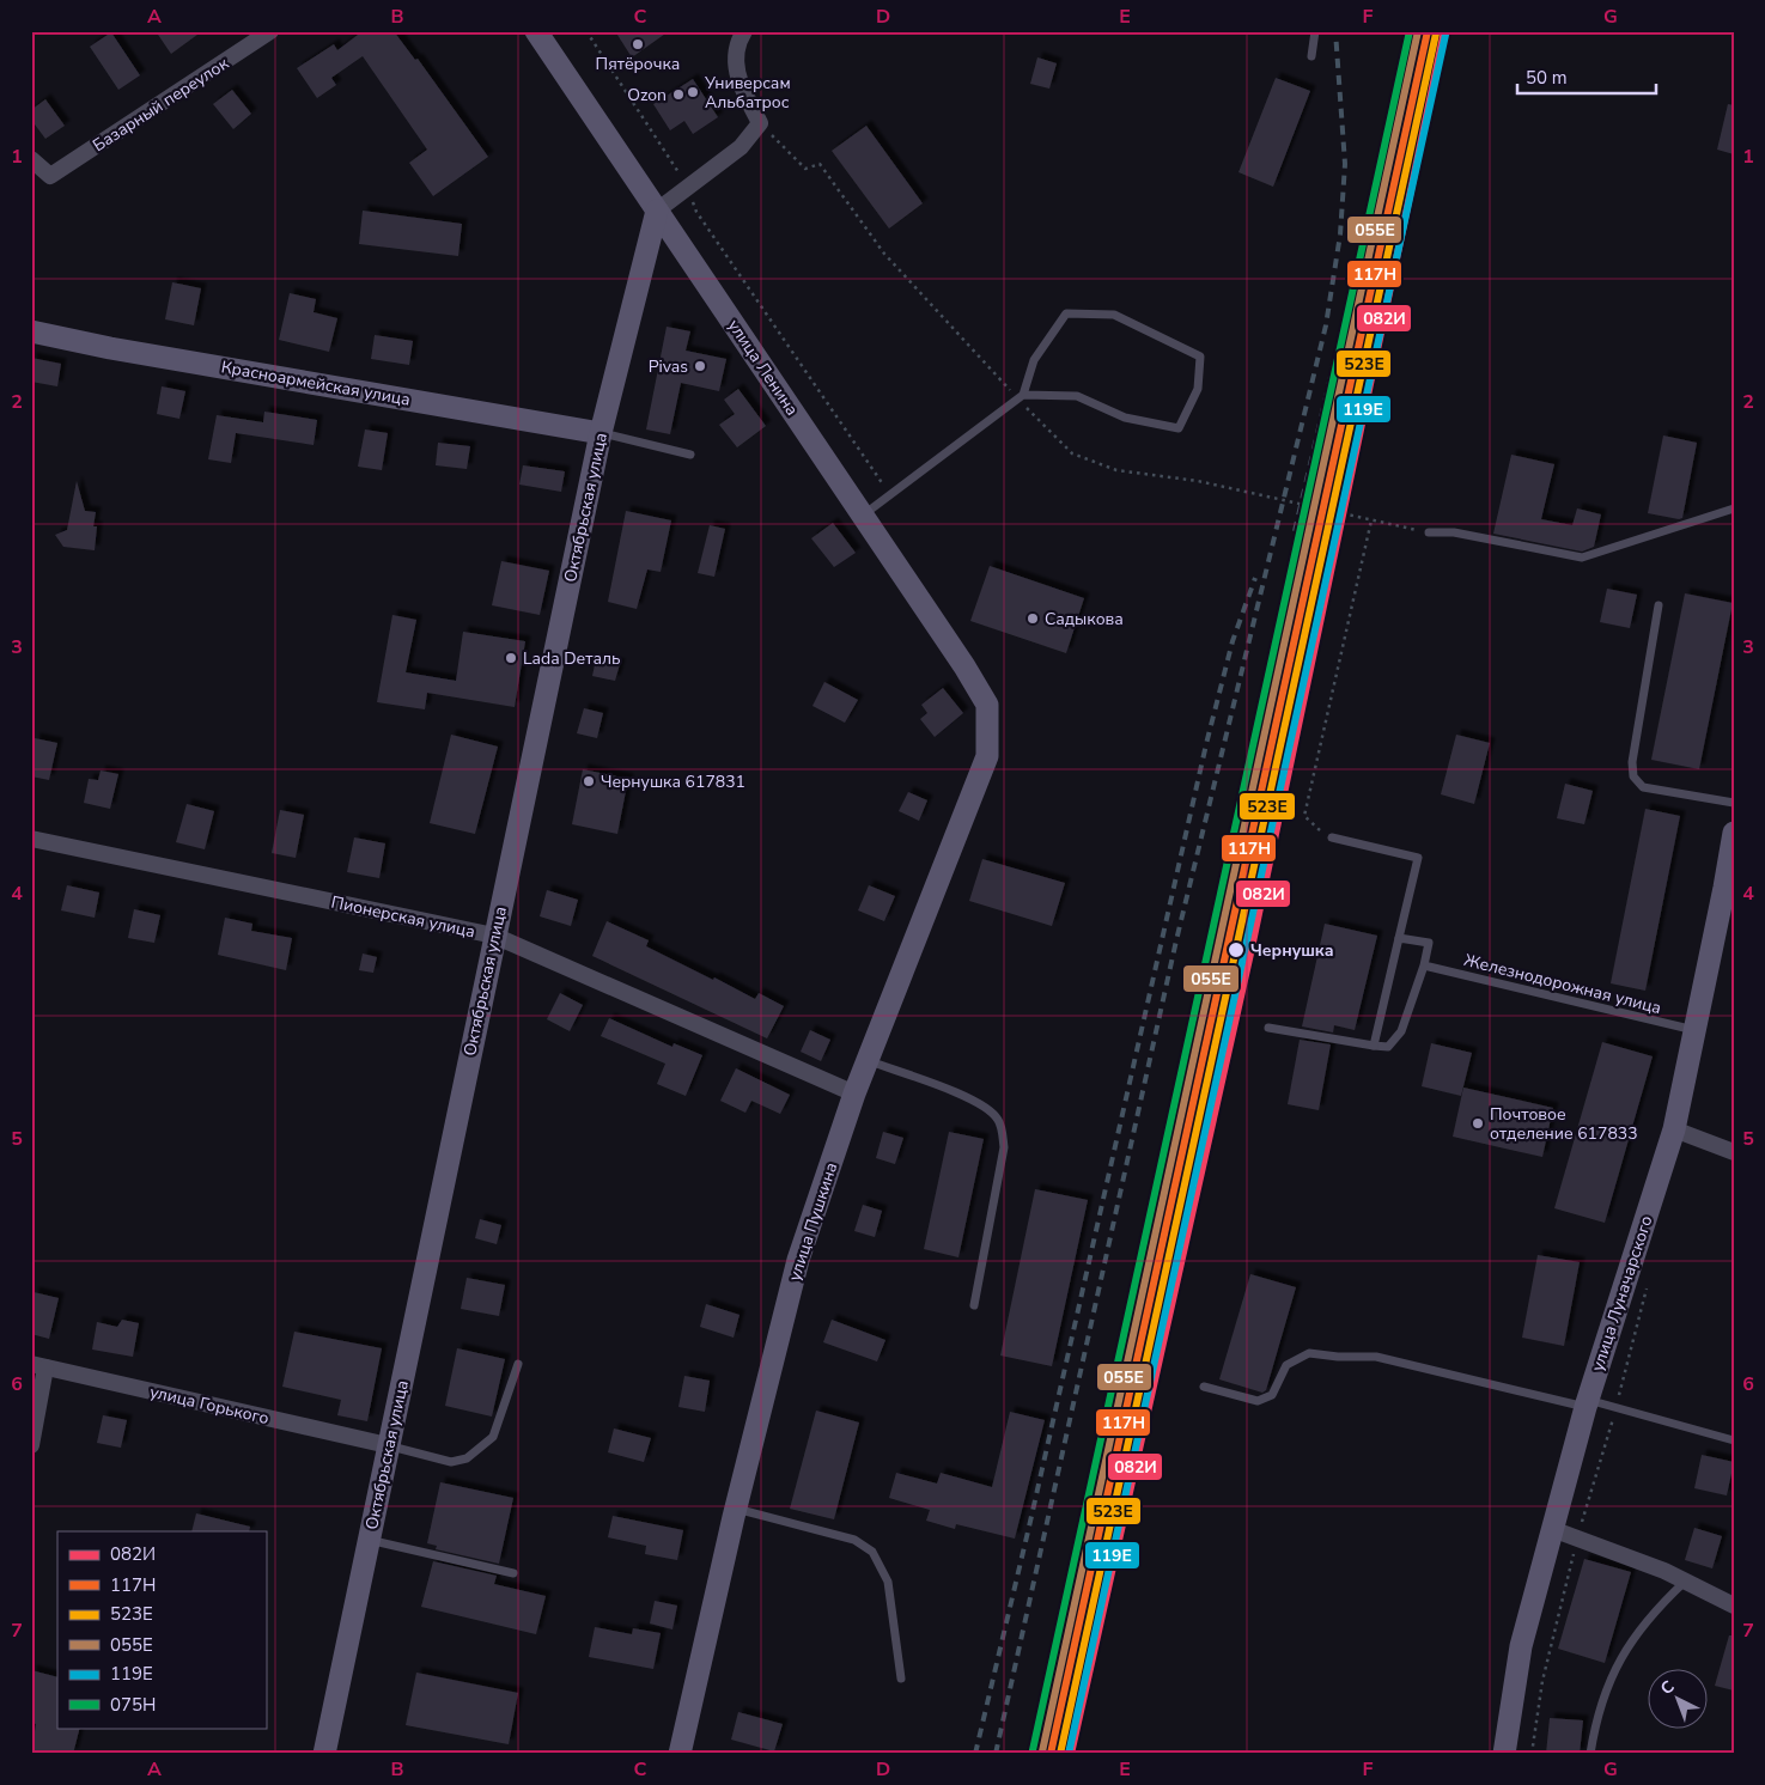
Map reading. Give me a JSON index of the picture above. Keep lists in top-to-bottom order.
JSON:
{
  "streets": {
    "street": [
      "Базарный переулок",
      "улица Ленина",
      "Красноармейская улица",
      "Октябрьская улица",
      "Пионерская улица",
      "улица Пушкина",
      "улица Луначарского",
      "улица Горького"
    ],
    "lane": ["Железнодорожная улица"]
  },
  "crossings": [
    ["улица Ленина", "Октябрьская улица"],
    ["улица Ленина", "улица Пушкина"],
    ["Красноармейская улица", "Октябрьская улица"],
    ["Октябрьская улица", "Пионерская улица"],
    ["Октябрьская улица", "улица Горького"],
    ["Пионерская улица", "улица Пушкина"],
    ["Железнодорожная улица", "улица Луначарского"]
  ],
  "places": [
    "Пятёрочка",
    "Универсам Альбатрос",
    "Ozon",
    "Pivas",
    "Садыкова",
    "Lada Dеталь",
    "Чернушка 617831",
    "Чернушка",
    "Почтовое отделение 617833"
  ],
  "lines": [
    "transit line 082И",
    "transit line 117Н",
    "transit line 055Е",
    "transit line 075Н",
    "transit line 523Е",
    "transit line 119Е"
  ],
  "legend": [
    "082И",
    "117Н",
    "523Е",
    "055Е",
    "119Е",
    "075Н"
  ],
  "scale_bar": "50 m",
  "north": "top left",
  "grid": {
    "columns": [
      "A",
      "B",
      "C",
      "D",
      "E",
      "F",
      "G"
    ],
    "rows": [
      "1",
      "2",
      "3",
      "4",
      "5",
      "6",
      "7"
    ]
  }
}
